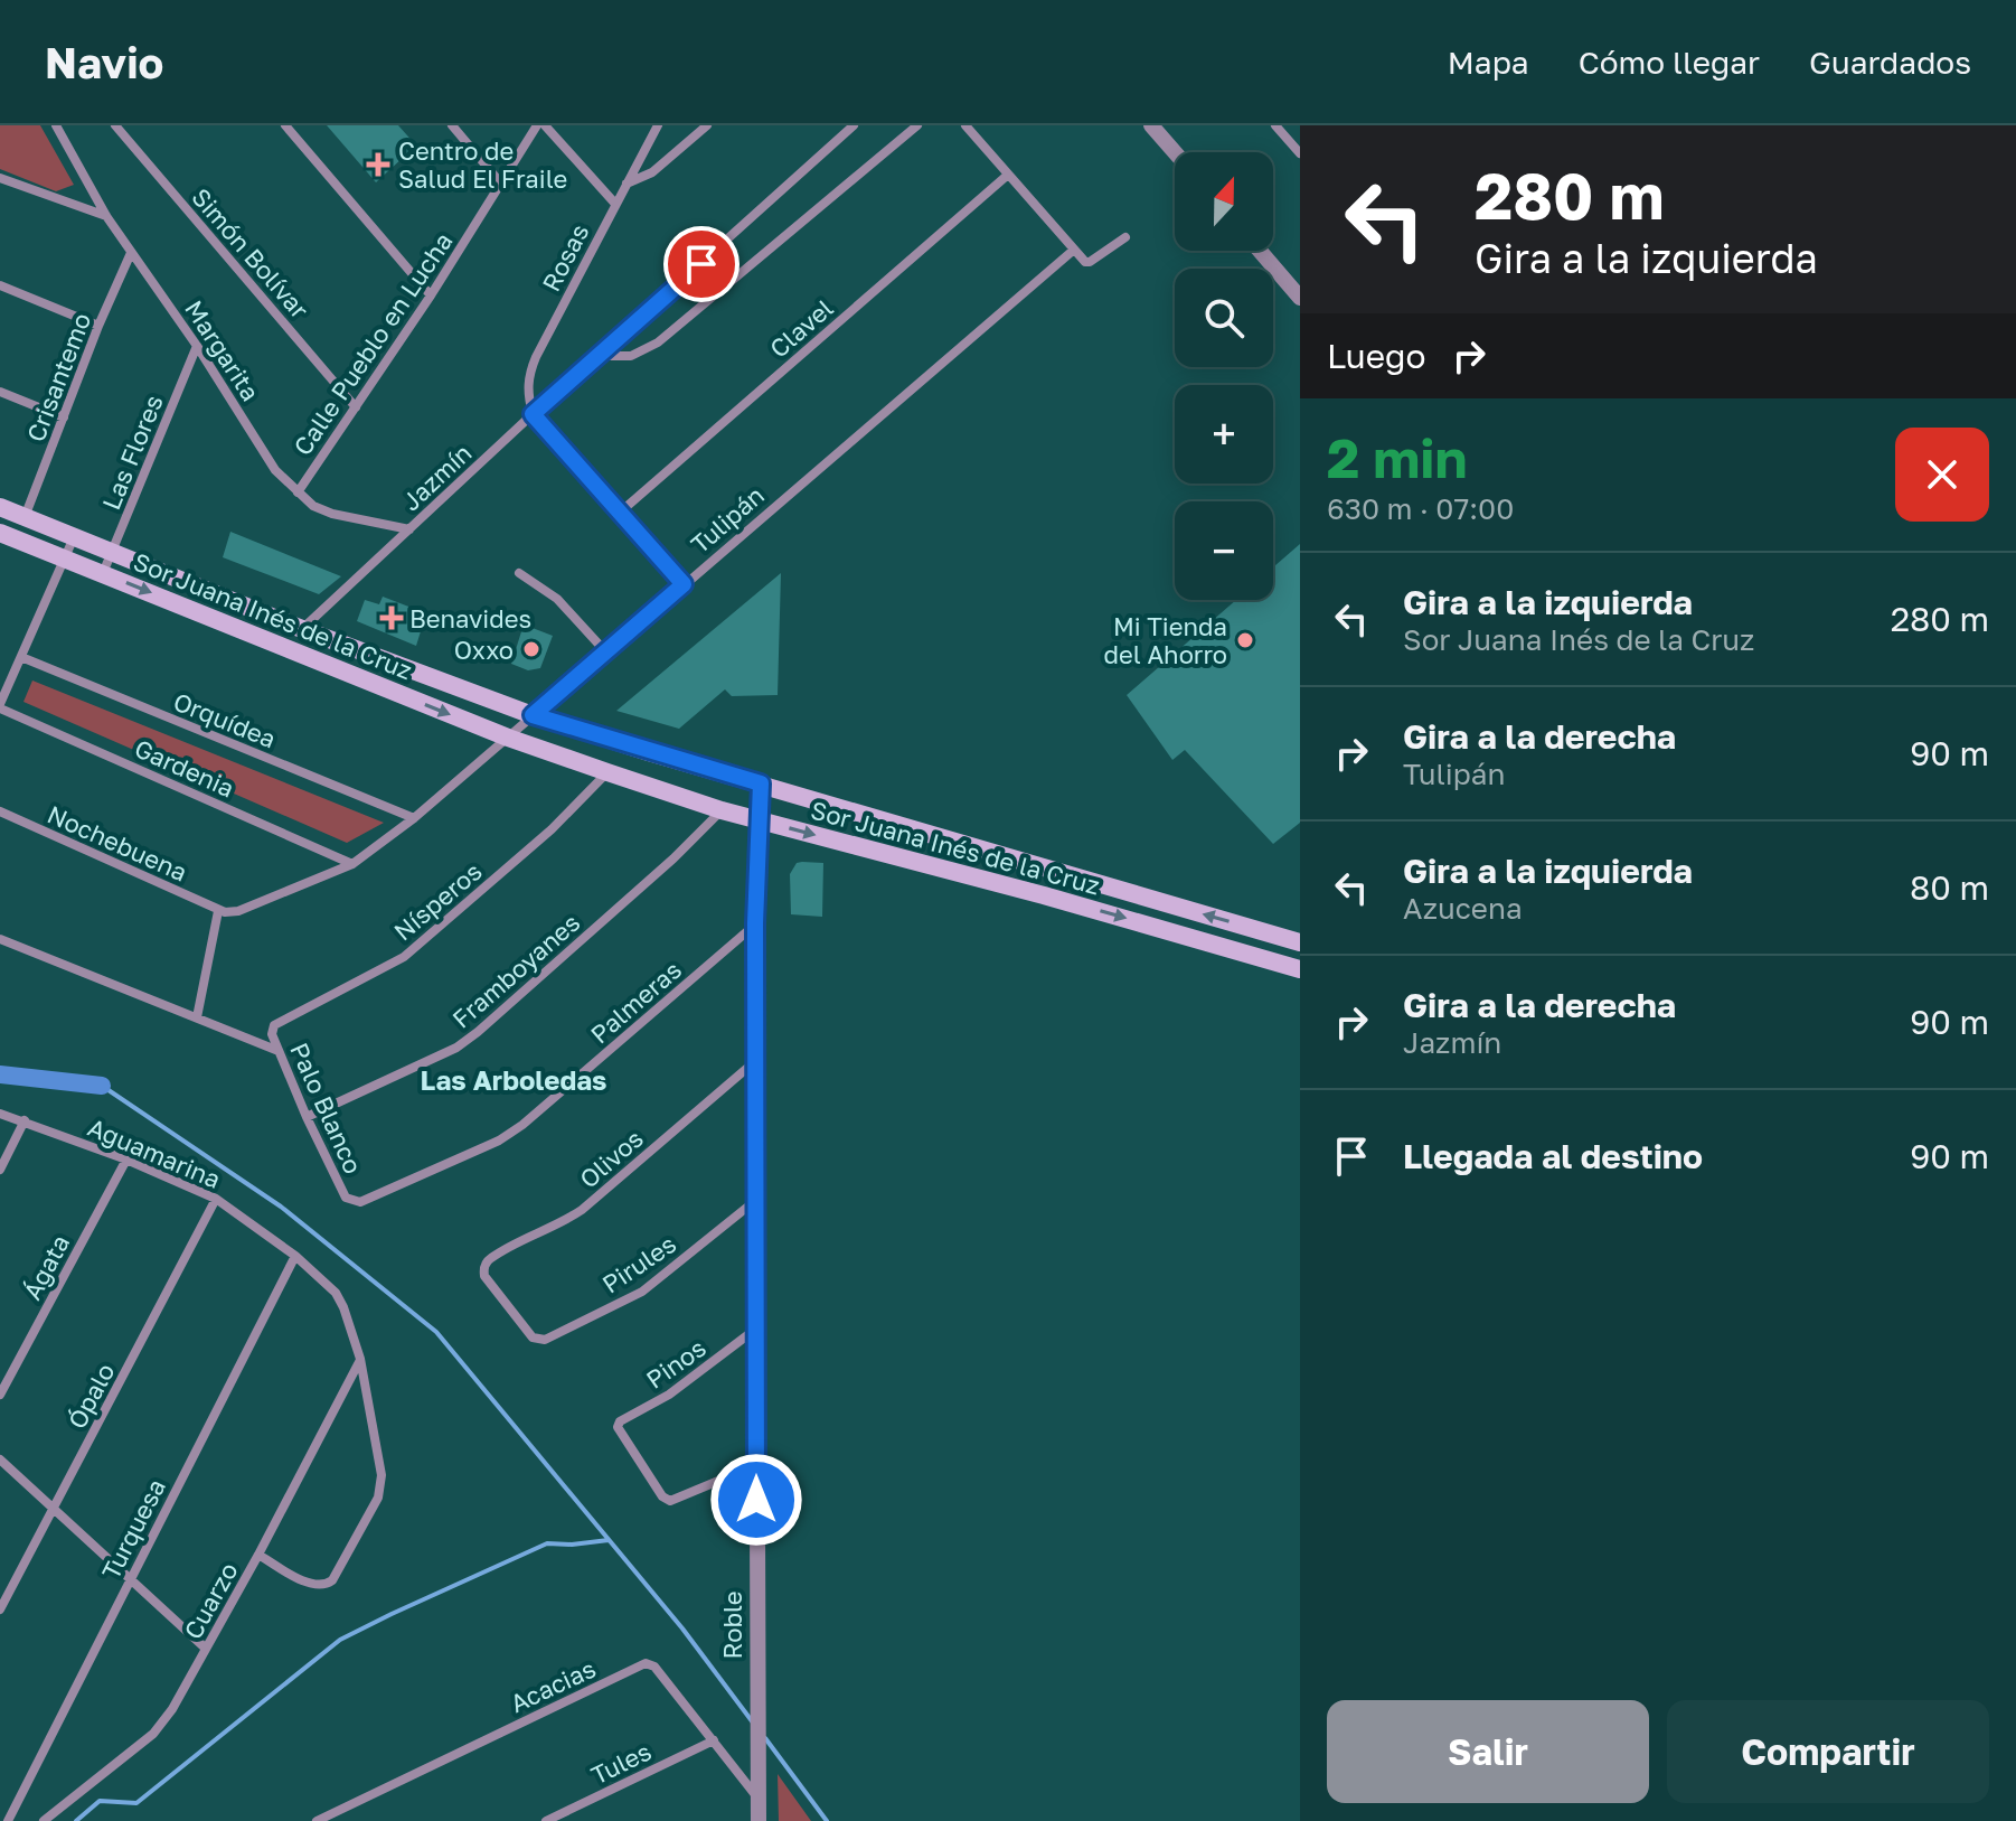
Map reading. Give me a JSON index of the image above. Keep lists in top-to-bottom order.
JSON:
{
  "streets": {
    "main road": ["Sor Juana Inés de la Cruz"],
    "street": [
      "Simón Bolívar",
      "Rosas",
      "Clavel",
      "Calle Pueblo en Lucha",
      "Margarita",
      "Crisantemo",
      "Las Flores",
      "Jazmín",
      "Tulipán",
      "Orquídea",
      "Gardenia",
      "Nochebuena",
      "Nísperos",
      "Framboyanes",
      "Palmeras",
      "Palo Blanco",
      "Aguamarina",
      "Olivos",
      "Pirules",
      "Ágata",
      "Pinos",
      "Ópalo",
      "Turquesa",
      "Cuarzo",
      "Roble",
      "Acacias",
      "Tules"
    ]
  },
  "crossings": [
    ["Simón Bolívar", "Calle Pueblo en Lucha"],
    ["Rosas", "Jazmín"],
    ["Calle Pueblo en Lucha", "Margarita"],
    ["Margarita", "Crisantemo"],
    ["Margarita", "Las Flores"],
    ["Margarita", "Jazmín"],
    ["Crisantemo", "Sor Juana Inés de la Cruz"],
    ["Las Flores", "Sor Juana Inés de la Cruz"],
    ["Jazmín", "Sor Juana Inés de la Cruz"],
    ["Tulipán", "Sor Juana Inés de la Cruz"],
    ["Tulipán", "Orquídea"],
    ["Tulipán", "Gardenia"],
    ["Tulipán", "Nochebuena"],
    ["Sor Juana Inés de la Cruz", "Nísperos"],
    ["Sor Juana Inés de la Cruz", "Framboyanes"],
    ["Sor Juana Inés de la Cruz", "Roble"],
    ["Nísperos", "Palo Blanco"],
    ["Framboyanes", "Palo Blanco"],
    ["Palmeras", "Palo Blanco"],
    ["Palmeras", "Roble"],
    ["Aguamarina", "Ágata"],
    ["Aguamarina", "Ópalo"],
    ["Aguamarina", "Turquesa"],
    ["Aguamarina", "Cuarzo"],
    ["Olivos", "Pirules"],
    ["Olivos", "Roble"],
    ["Pirules", "Roble"],
    ["Pinos", "Roble"],
    ["Roble", "Acacias"],
    ["Acacias", "Tules"]
  ],
  "districts": ["Las Arboledas"],
  "places": {
    "health": ["Centro de Salud El Fraile", "Benavides"],
    "other": ["Mi Tienda del Ahorro", "Oxxo"]
  },
  "north": "top",
  "page": {
    "header": "Navio",
    "nav": ["Mapa", "Cómo llegar", "Guardados"],
    "turn": ["280 m", "Gira a la izquierda"],
    "map_buttons": ["+", "−"],
    "then": "Luego",
    "heading": ["2 min", "630 m · 07:00"],
    "list": [
      {
        "name": "Gira a la izquierda",
        "note": "Sor Juana Inés de la Cruz",
        "value": "280 m"
      },
      {
        "name": "Gira a la derecha",
        "note": "Tulipán",
        "value": "90 m"
      },
      {
        "name": "Gira a la izquierda",
        "note": "Azucena",
        "value": "80 m"
      },
      {
        "name": "Gira a la derecha",
        "note": "Jazmín",
        "value": "90 m"
      },
      {
        "name": "Llegada al destino",
        "value": "90 m"
      }
    ],
    "buttons": ["Salir", "Compartir"]
  }
}
